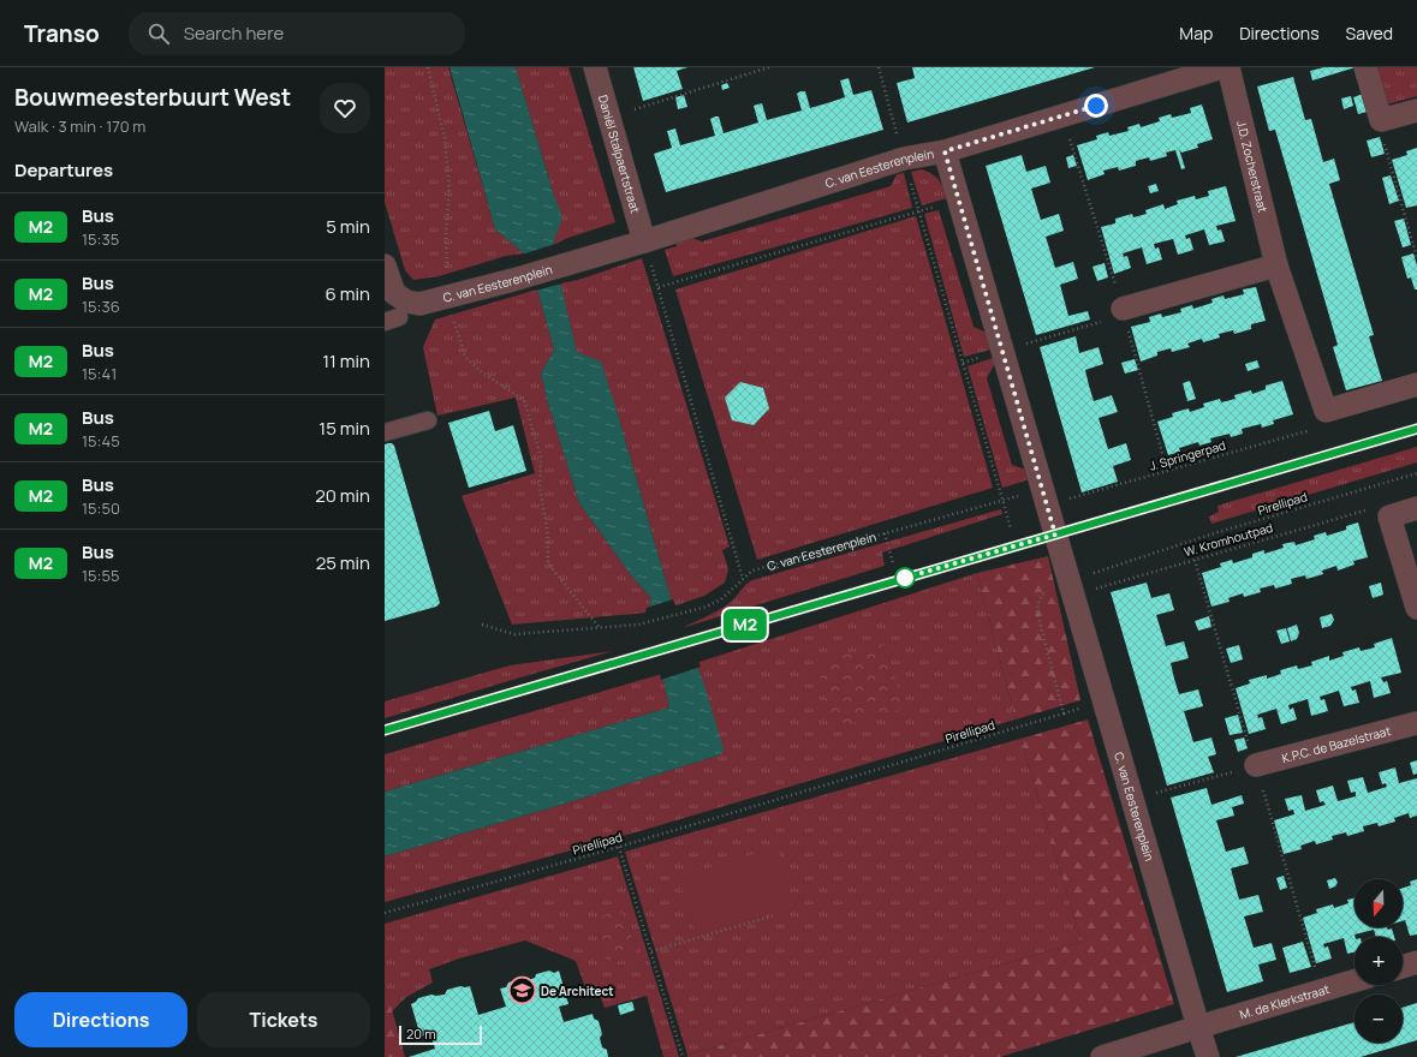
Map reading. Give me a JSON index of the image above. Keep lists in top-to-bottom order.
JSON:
{
  "streets": {
    "street": [
      "Daniël Stalpaertstraat",
      "J.D. Zocherstraat",
      "C. van Eesterenplein",
      "K.P.C. de Bazelstraat",
      "M. de Klerkstraat"
    ],
    "path": ["J. Springerpad", "Pirellipad", "W. Kromhoutpad"]
  },
  "crossings": [
    ["Daniël Stalpaertstraat", "C. van Eesterenplein"],
    ["J.D. Zocherstraat", "J. Springerpad"],
    ["C. van Eesterenplein", "J. Springerpad"],
    ["C. van Eesterenplein", "Pirellipad"],
    ["C. van Eesterenplein", "W. Kromhoutpad"],
    ["C. van Eesterenplein", "M. de Klerkstraat"],
    ["Pirellipad", "W. Kromhoutpad"]
  ],
  "places": {
    "school or university": ["De Architect"]
  },
  "lines": ["bus line M2"],
  "scale_bar": "20 m",
  "north": "bottom",
  "page": {
    "header": "Transo",
    "search": "Search here",
    "nav": ["Map", "Directions", "Saved"],
    "heading": [
      ["Bouwmeesterbuurt West", "Walk · 3 min · 170 m"],
      "Departures"
    ],
    "on_map": "M2",
    "list": [
      {
        "mark": "M2",
        "name": "Bus",
        "note": "15:35",
        "value": "5 min"
      },
      {
        "mark": "M2",
        "name": "Bus",
        "note": "15:36",
        "value": "6 min"
      },
      {
        "mark": "M2",
        "name": "Bus",
        "note": "15:41",
        "value": "11 min"
      },
      {
        "mark": "M2",
        "name": "Bus",
        "note": "15:45",
        "value": "15 min"
      },
      {
        "mark": "M2",
        "name": "Bus",
        "note": "15:50",
        "value": "20 min"
      },
      {
        "mark": "M2",
        "name": "Bus",
        "note": "15:55",
        "value": "25 min"
      }
    ],
    "map_buttons": ["+", "−"],
    "buttons": ["Directions", "Tickets"],
    "scale": "20 m"
  }
}
